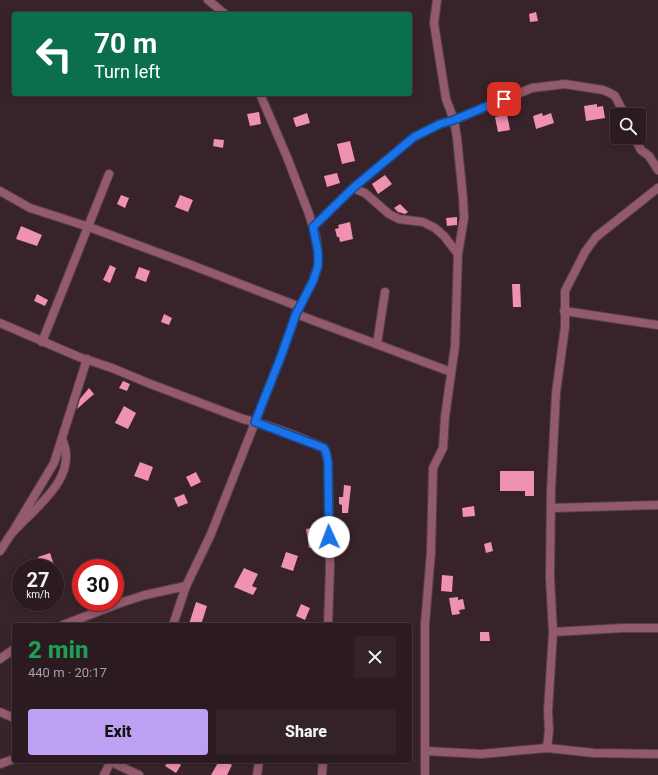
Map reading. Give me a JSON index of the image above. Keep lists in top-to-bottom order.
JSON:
{
  "page": {
    "turn": ["70 m", "Turn left"],
    "speed": "27 km/h",
    "limit": "30",
    "heading": ["2 min", "440 m · 20:17"],
    "buttons": ["Exit", "Share"]
  }
}
